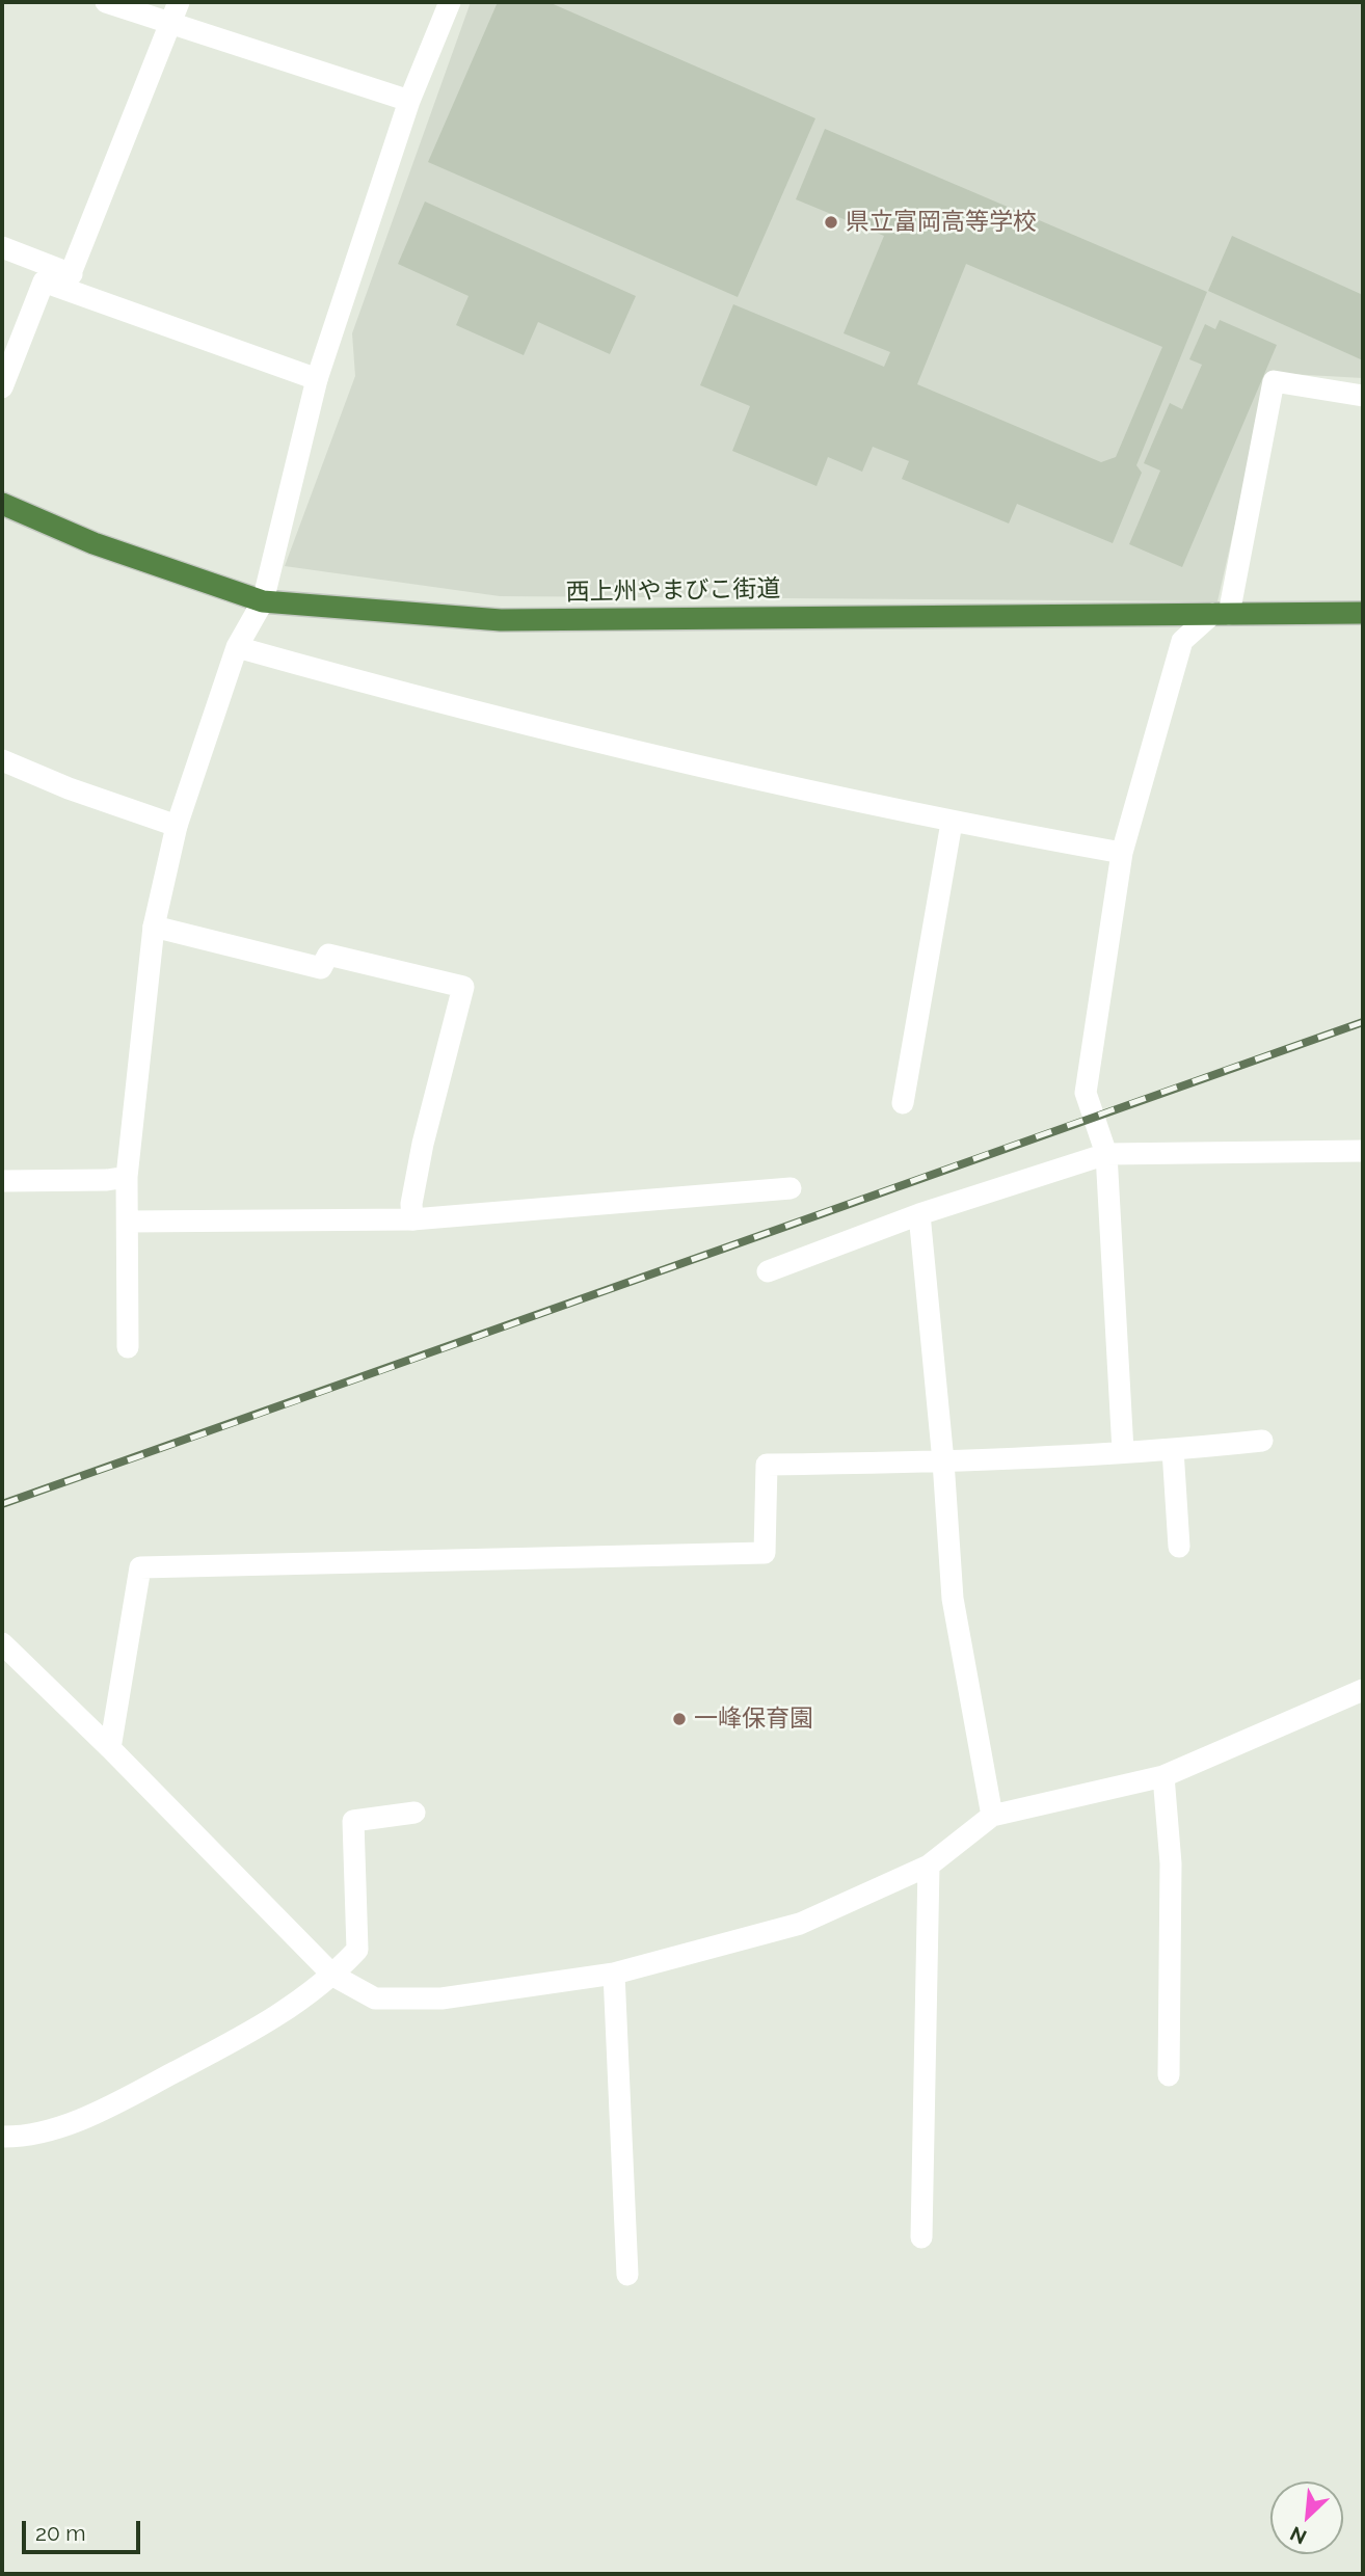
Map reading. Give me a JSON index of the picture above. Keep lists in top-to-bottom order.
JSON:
{
  "streets": {
    "highway": ["西上州やまびこ街道"]
  },
  "places": ["県立富岡高等学校", "一峰保育園"],
  "scale_bar": "20 m",
  "north": "bottom left"
}
